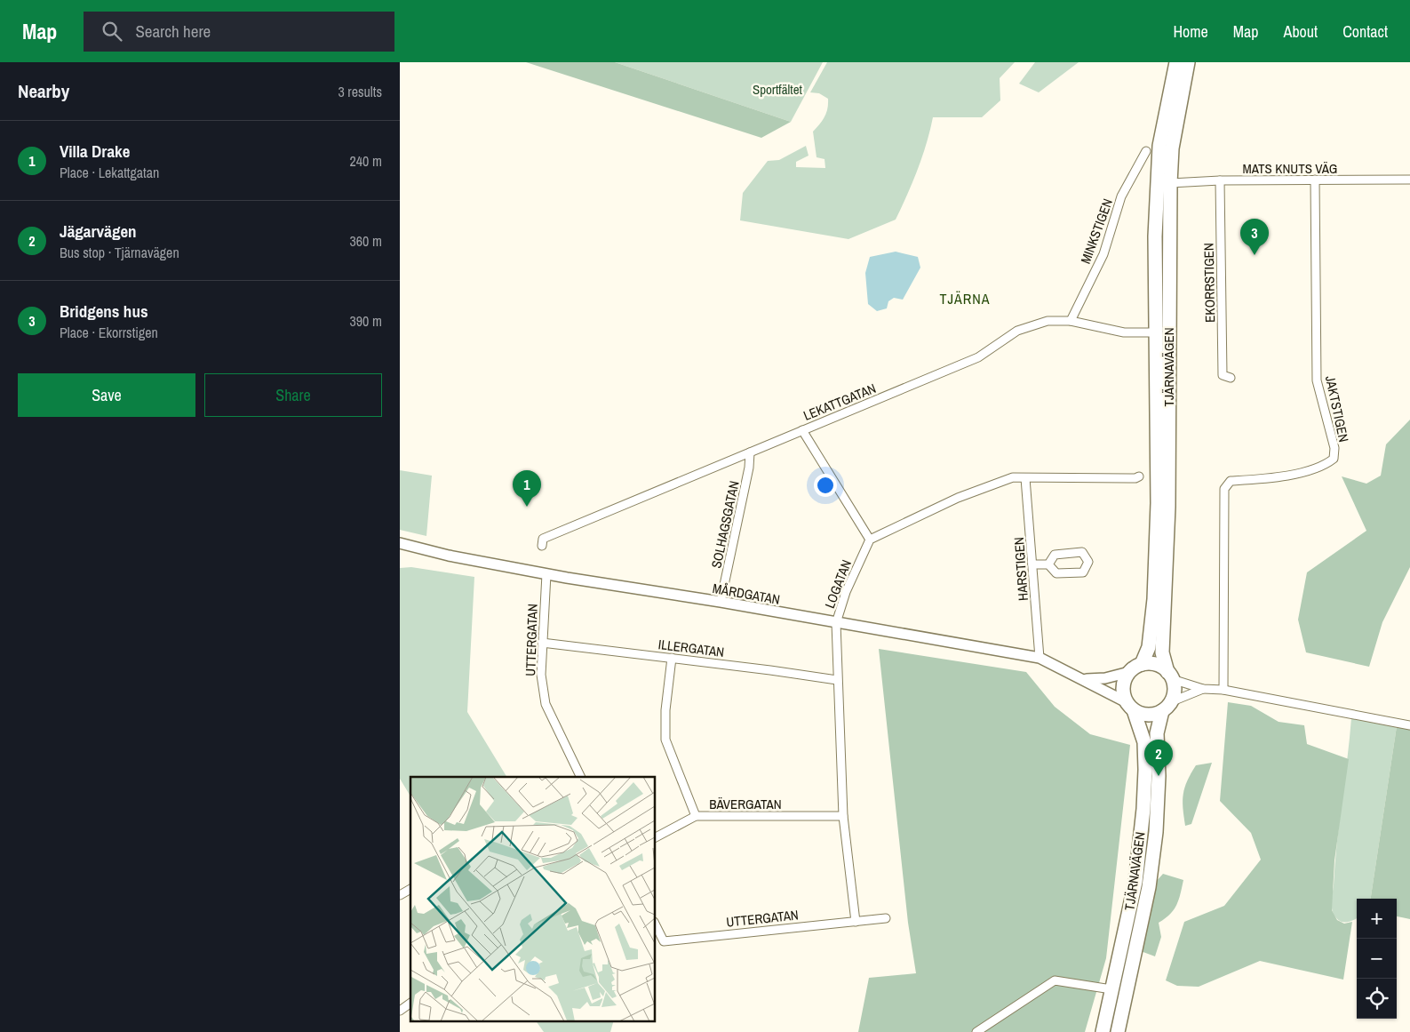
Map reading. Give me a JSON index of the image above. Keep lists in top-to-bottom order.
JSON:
{
  "streets": {
    "highway": ["TJÄRNAVÄGEN"],
    "street": [
      "MATS KNUTS VÄG",
      "MINKSTIGEN",
      "EKORRSTIGEN",
      "LEKATTGATAN",
      "JAKTSTIGEN",
      "SOLHAGSGATAN",
      "HARSTIGEN",
      "LOGATAN",
      "MÅRDGATAN",
      "UTTERGATAN",
      "ILLERGATAN",
      "BÄVERGATAN"
    ]
  },
  "crossings": [
    ["MATS KNUTS VÄG", "EKORRSTIGEN"],
    ["MATS KNUTS VÄG", "TJÄRNAVÄGEN"],
    ["MATS KNUTS VÄG", "JAKTSTIGEN"],
    ["MINKSTIGEN", "LEKATTGATAN"],
    ["TJÄRNAVÄGEN", "LEKATTGATAN"],
    ["TJÄRNAVÄGEN", "MÅRDGATAN"],
    ["LEKATTGATAN", "SOLHAGSGATAN"],
    ["SOLHAGSGATAN", "MÅRDGATAN"],
    ["HARSTIGEN", "MÅRDGATAN"],
    ["LOGATAN", "MÅRDGATAN"],
    ["LOGATAN", "UTTERGATAN"],
    ["LOGATAN", "ILLERGATAN"],
    ["LOGATAN", "BÄVERGATAN"],
    ["MÅRDGATAN", "UTTERGATAN"],
    ["UTTERGATAN", "ILLERGATAN"]
  ],
  "districts": ["TJÄRNA"],
  "parks": ["Sportfältet"],
  "page": {
    "header": "Map",
    "search": "Search here",
    "nav": [
      "Home",
      "Map",
      "About",
      "Contact"
    ],
    "heading": ["Nearby", "3 results"],
    "list": [
      {
        "mark": "1",
        "name": "Villa Drake",
        "note": "Place · Lekattgatan",
        "value": "240 m"
      },
      {
        "mark": "2",
        "name": "Jägarvägen",
        "note": "Bus stop · Tjärnavägen",
        "value": "360 m"
      },
      {
        "mark": "3",
        "name": "Bridgens hus",
        "note": "Place · Ekorrstigen",
        "value": "390 m"
      }
    ],
    "pins": ["3", "1", "2"],
    "buttons": ["Save", "Share"],
    "map_buttons": ["+", "−"]
  }
}
